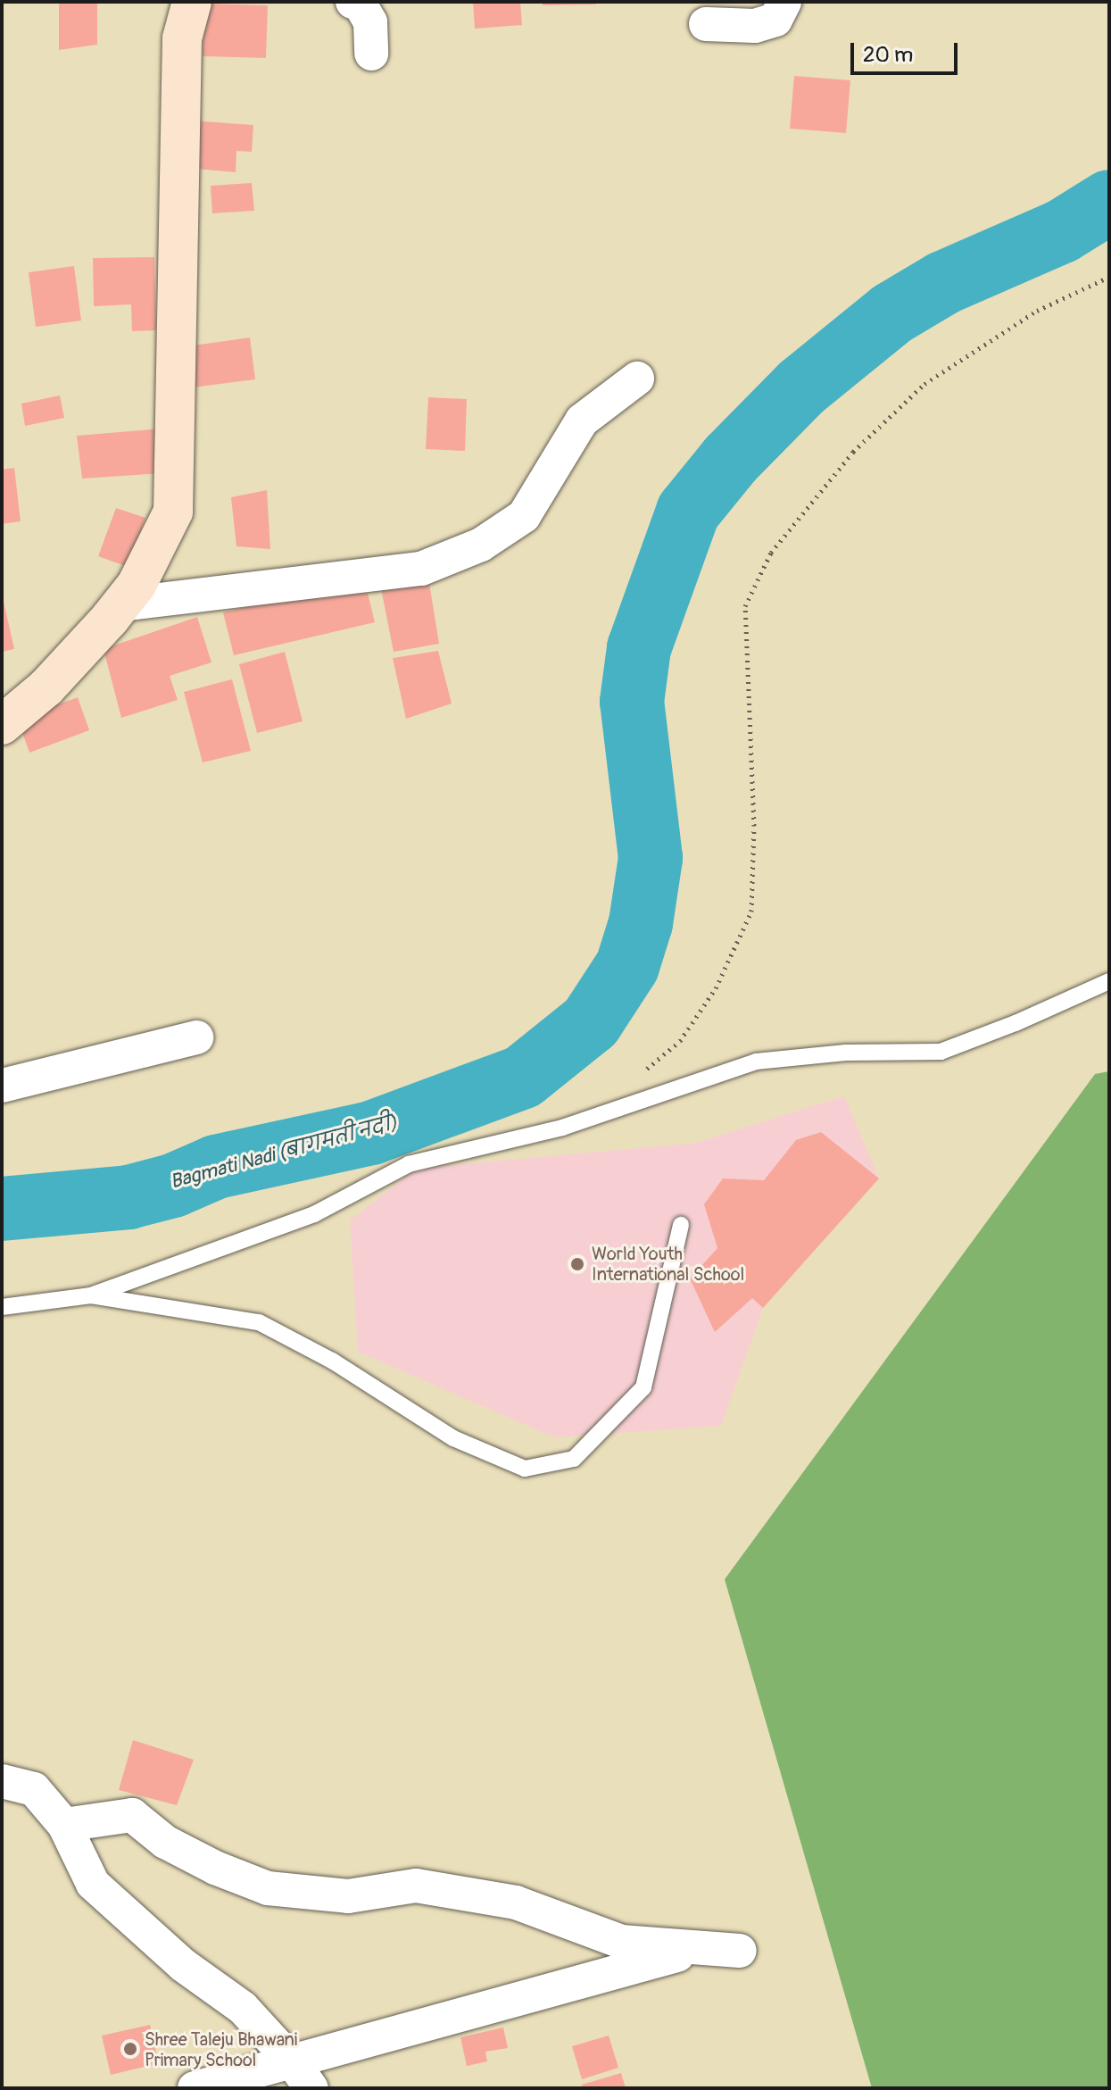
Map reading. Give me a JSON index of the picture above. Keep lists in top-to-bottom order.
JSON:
{
  "water": ["Bagmati Nadi (बागमती नदी)"],
  "places": ["World Youth International School", "Shree Taleju Bhawani Primary School"],
  "scale_bar": "20 m"
}
